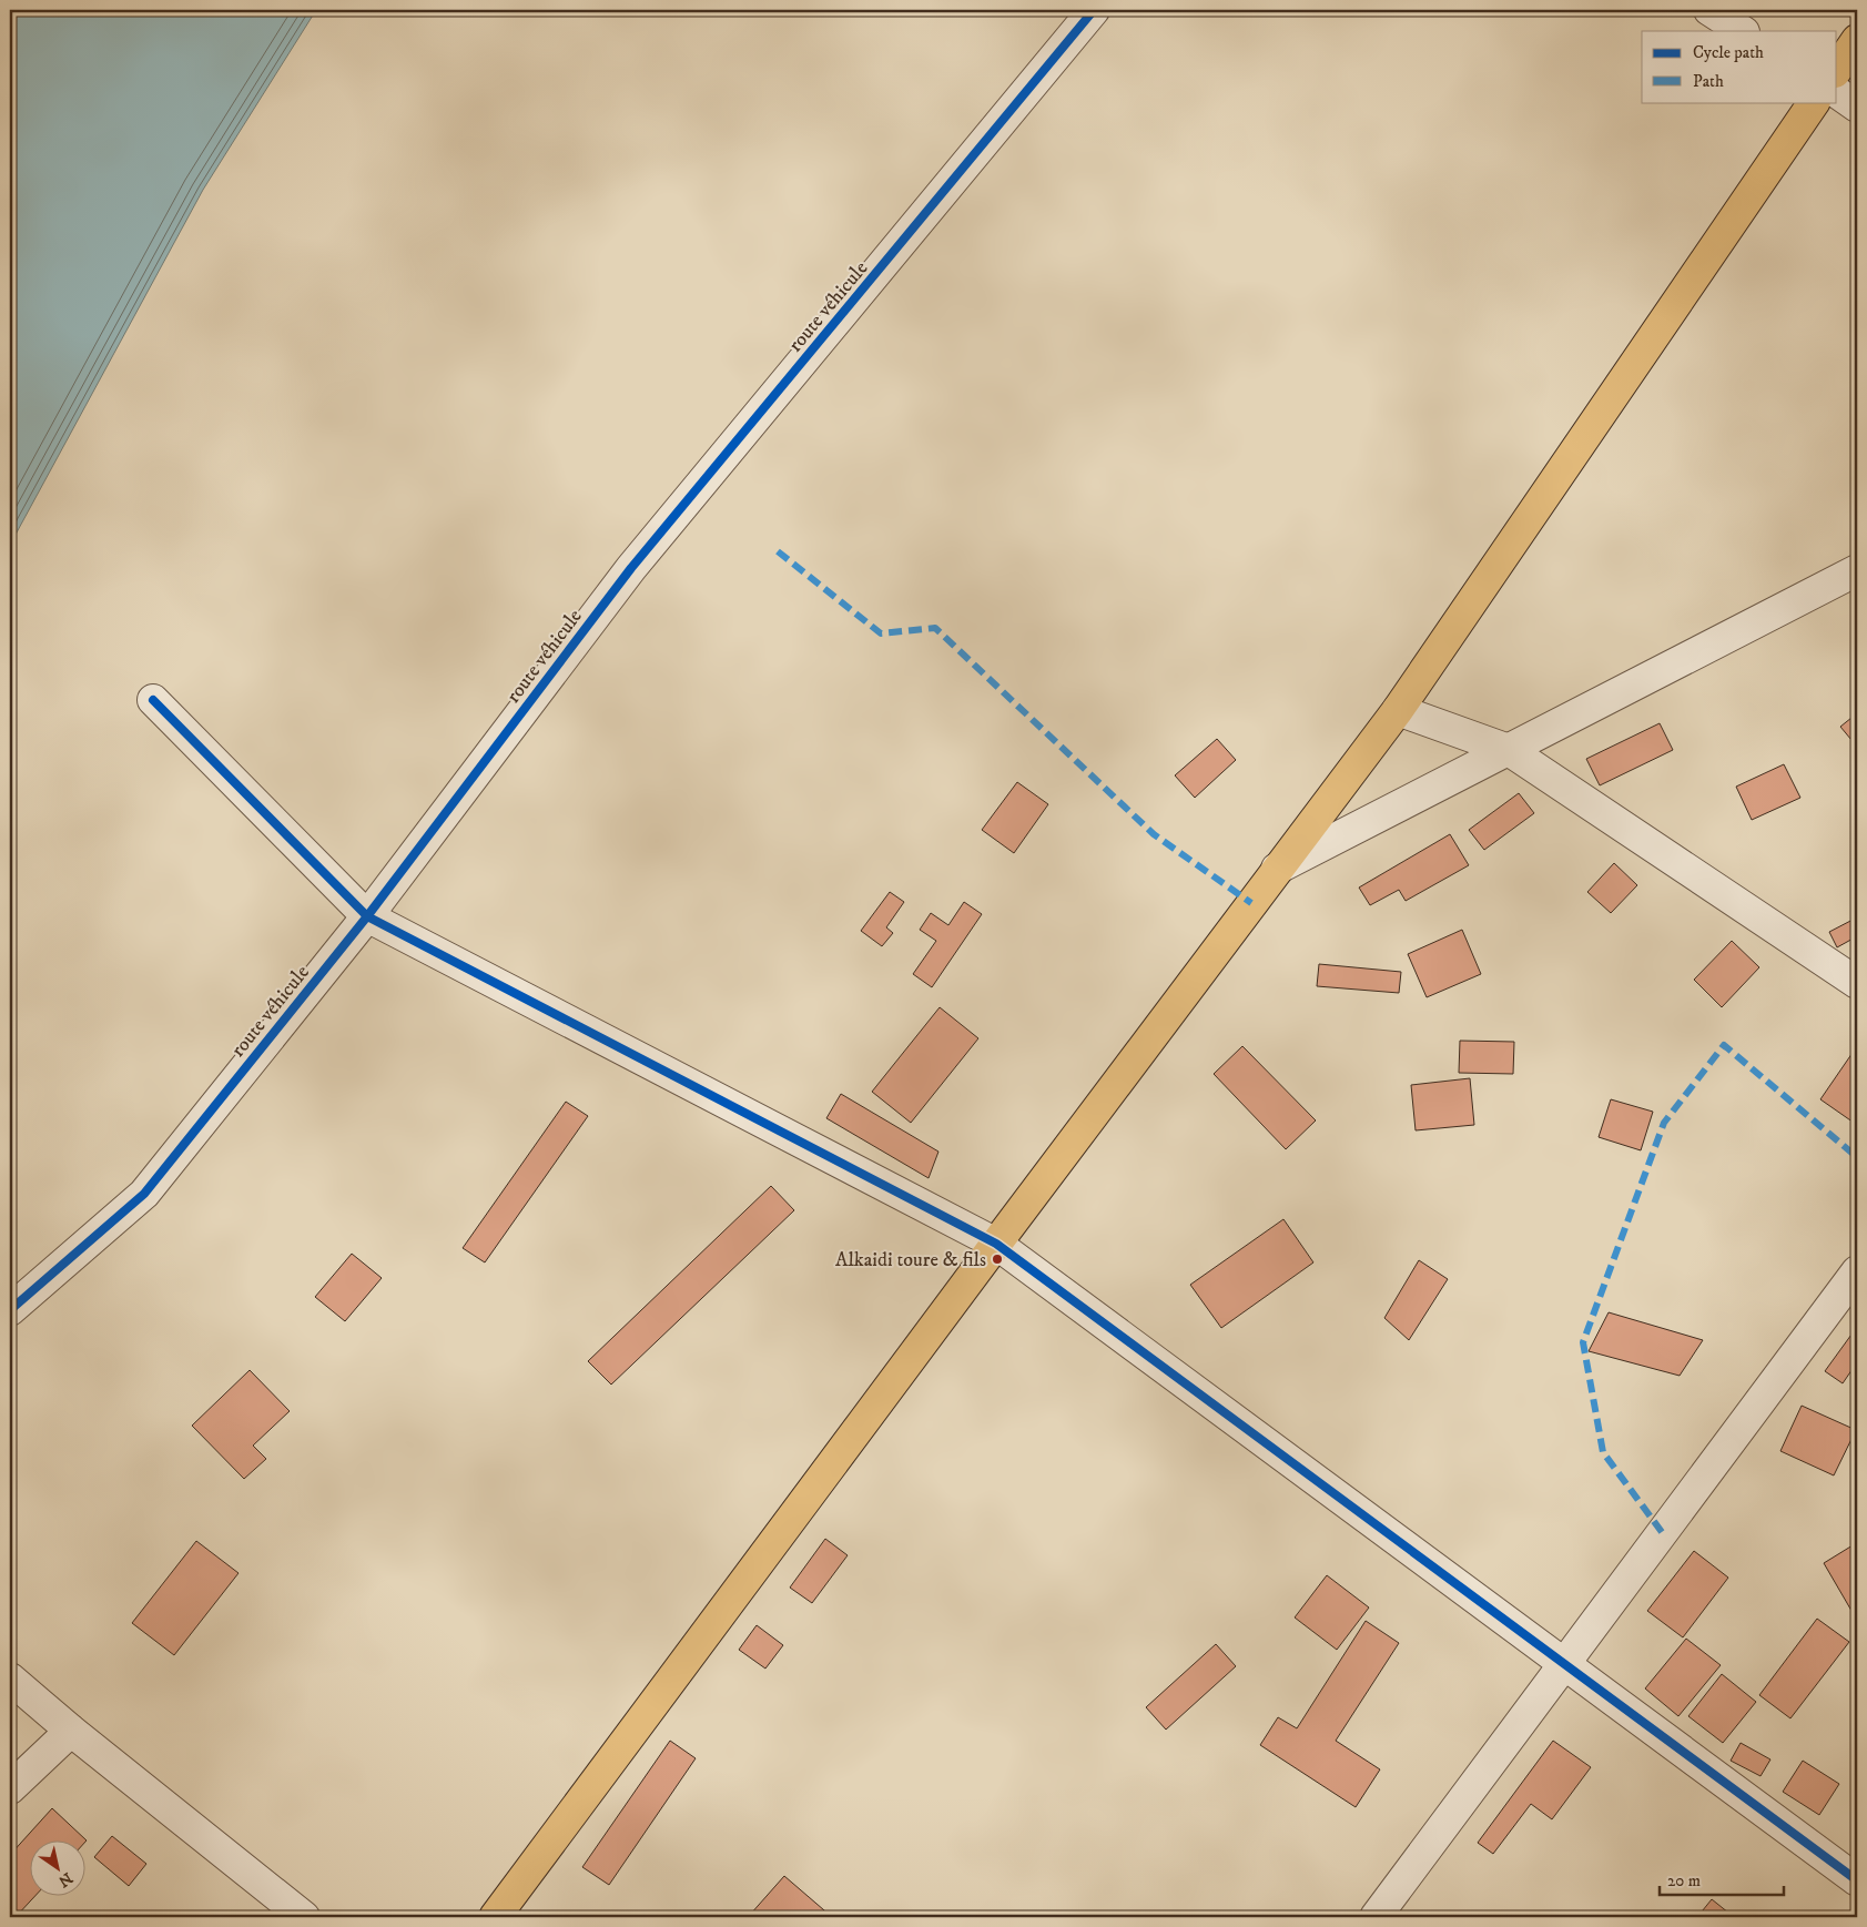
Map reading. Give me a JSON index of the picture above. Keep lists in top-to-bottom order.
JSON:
{
  "streets": {
    "street": ["route véhicule"]
  },
  "places": ["Alkaidi toure & fils"],
  "legend": ["Cycle path", "Path"],
  "scale_bar": "20 m",
  "north": "bottom right"
}
